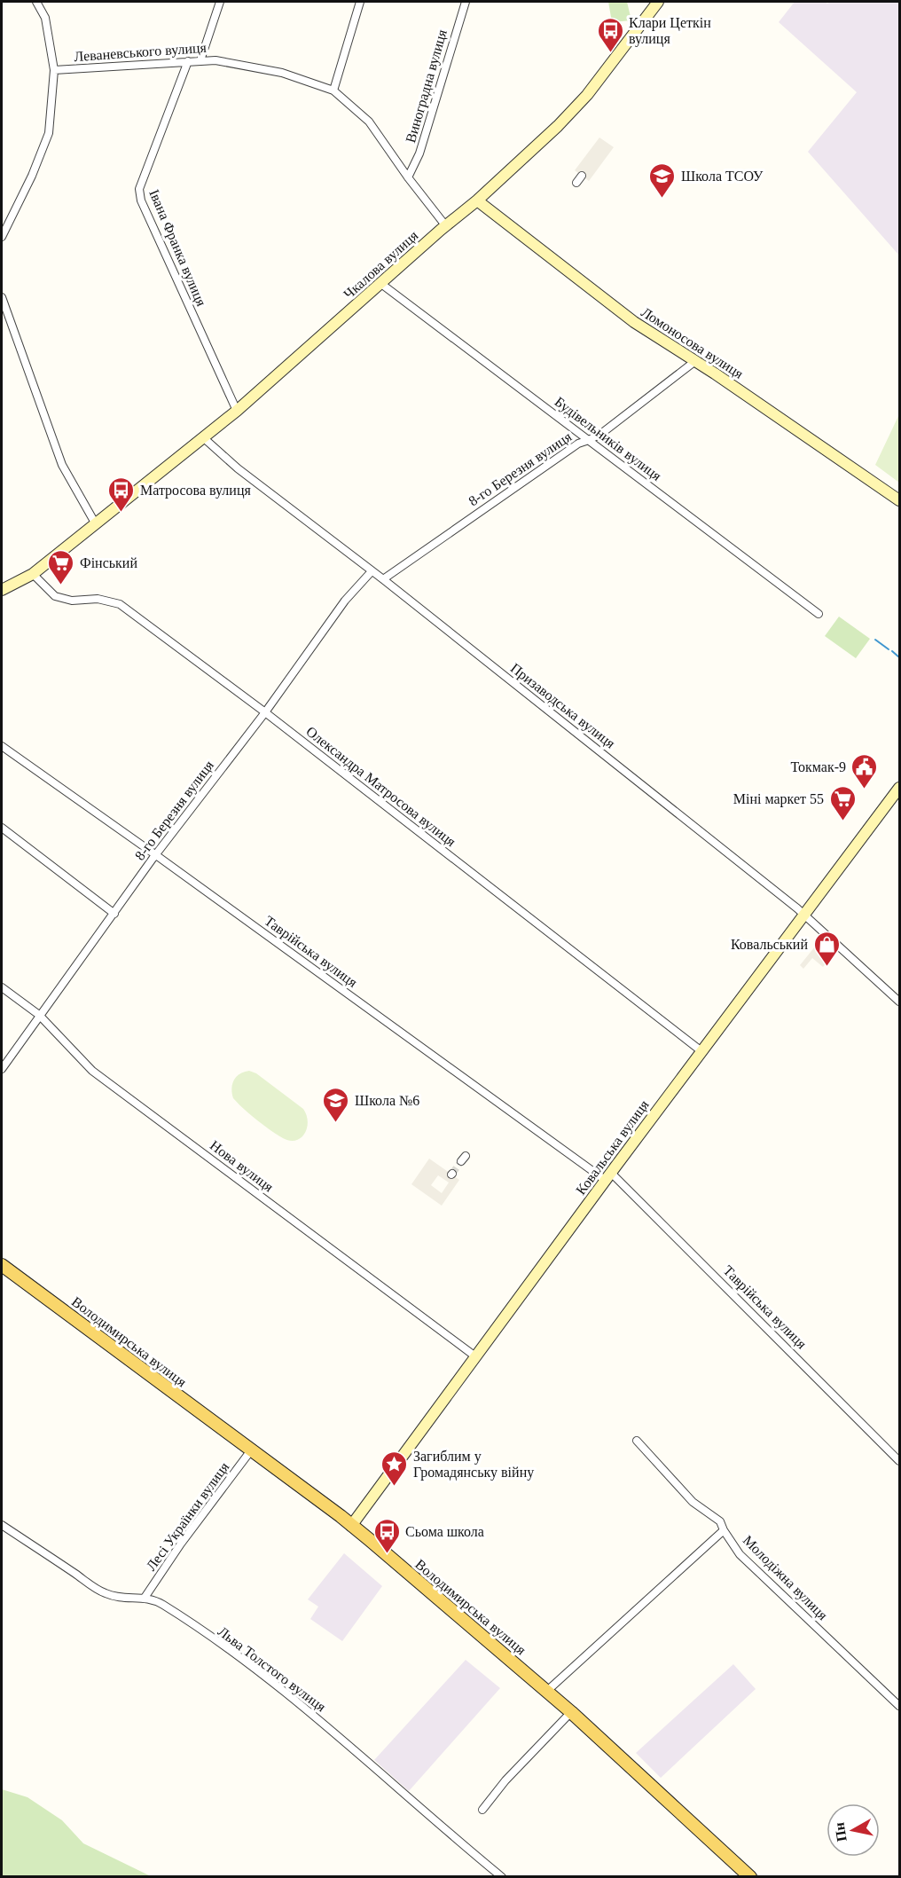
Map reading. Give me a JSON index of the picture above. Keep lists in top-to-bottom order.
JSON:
{
  "streets": {
    "main road": ["Володимирська вулиця"],
    "street": [
      "Леваневського вулиця",
      "Виноградна вулиця",
      "Івана Франка вулиця",
      "Чкалова вулиця",
      "Ломоносова вулиця",
      "Будівельників вулиця",
      "8-го Березня вулиця",
      "Призаводська вулиця",
      "Олександра Матросова вулиця",
      "Таврійська вулиця",
      "Ковальська вулиця",
      "Нова вулиця",
      "Лесі Українки вулиця",
      "Молодіжна вулиця",
      "Льва Толстого вулиця"
    ]
  },
  "crossings": [
    ["Леваневського вулиця", "Виноградна вулиця"],
    ["Леваневського вулиця", "Івана Франка вулиця"],
    ["Леваневського вулиця", "Чкалова вулиця"],
    ["Івана Франка вулиця", "Чкалова вулиця"],
    ["Чкалова вулиця", "Ломоносова вулиця"],
    ["Чкалова вулиця", "Будівельників вулиця"],
    ["Чкалова вулиця", "Призаводська вулиця"],
    ["Чкалова вулиця", "Олександра Матросова вулиця"],
    ["Ломоносова вулиця", "8-го Березня вулиця"],
    ["Будівельників вулиця", "8-го Березня вулиця"],
    ["8-го Березня вулиця", "Призаводська вулиця"],
    ["8-го Березня вулиця", "Олександра Матросова вулиця"],
    ["8-го Березня вулиця", "Таврійська вулиця"],
    ["8-го Березня вулиця", "Нова вулиця"],
    ["Призаводська вулиця", "Ковальська вулиця"],
    ["Олександра Матросова вулиця", "Ковальська вулиця"],
    ["Таврійська вулиця", "Ковальська вулиця"],
    ["Ковальська вулиця", "Нова вулиця"],
    ["Ковальська вулиця", "Володимирська вулиця"],
    ["Володимирська вулиця", "Лесі Українки вулиця"],
    ["Лесі Українки вулиця", "Льва Толстого вулиця"]
  ],
  "places": {
    "bus stop": ["Клари Цеткін вулиця", "Матросова вулиця", "Сьома школа"],
    "school or university": ["Школа ТСОУ", "Школа №6"],
    "supermarket": ["Фінський", "Міні маркет 55"],
    "public building": ["Токмак-9"],
    "shop": ["Ковальський"],
    "place": ["Загиблим у Громадянську війну"]
  },
  "north": "left"
}
